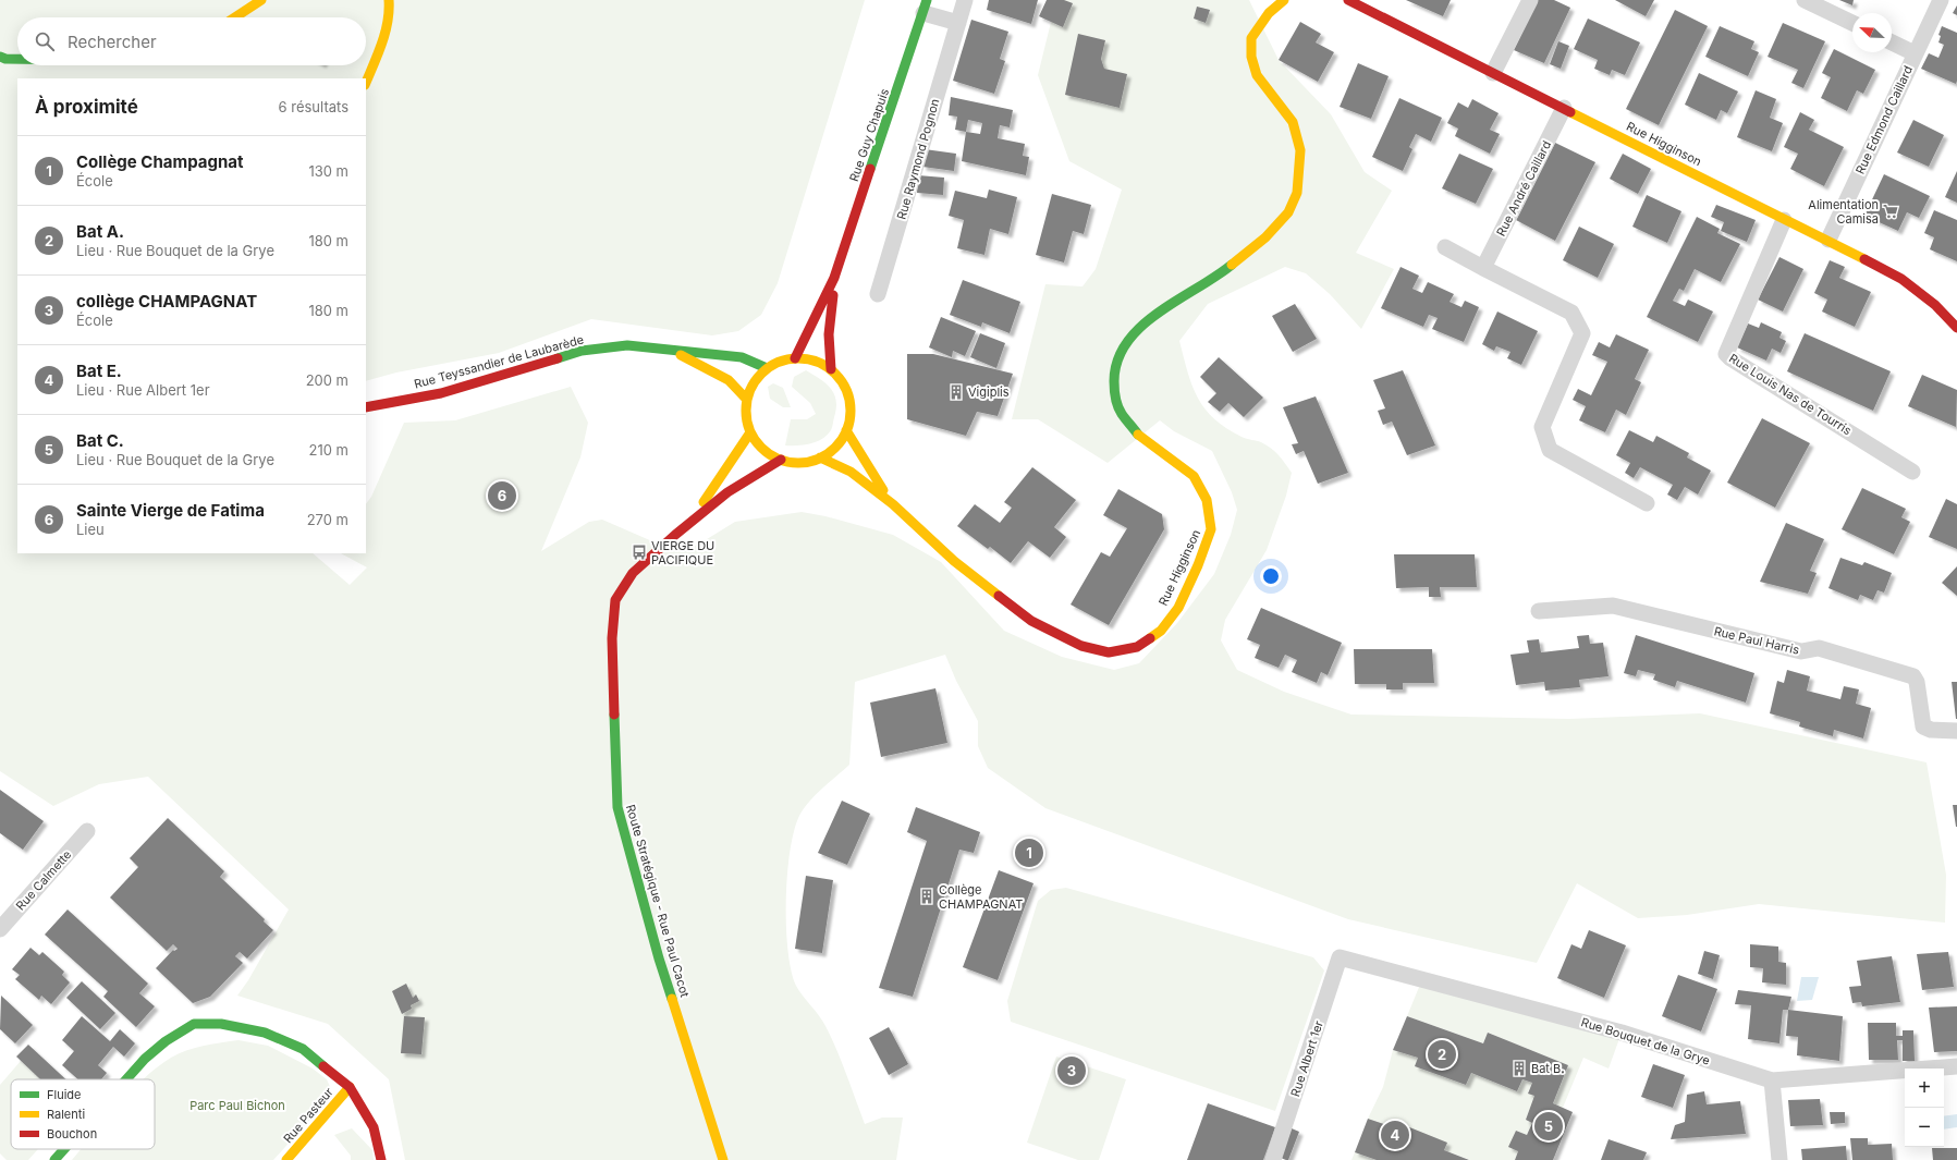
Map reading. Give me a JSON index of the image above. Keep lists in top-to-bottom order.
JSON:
{
  "streets": {
    "street": [
      "Rue Edmond Caillard",
      "Rue Guy Chapuis",
      "Rue Higginson",
      "Rue Raymond Pognon",
      "Rue André Caillard",
      "Rue Teyssandier de Laubarède",
      "Rue Louis Nas de Tourris",
      "Rue Paul Harris",
      "Rue Calmette",
      "Route Stratégique - Rue Paul Cacot",
      "Rue Bouquet de la Grye",
      "Rue Albert 1er",
      "Rue Pasteur"
    ]
  },
  "crossings": [
    ["Rue Edmond Caillard", "Rue Higginson"],
    ["Rue Guy Chapuis", "Rue Higginson"],
    ["Rue Guy Chapuis", "Rue Teyssandier de Laubarède"],
    ["Rue Guy Chapuis", "Route Stratégique - Rue Paul Cacot"],
    ["Rue Higginson", "Rue André Caillard"],
    ["Rue Higginson", "Rue Teyssandier de Laubarède"],
    ["Rue Higginson", "Rue Louis Nas de Tourris"],
    ["Rue Higginson", "Route Stratégique - Rue Paul Cacot"],
    ["Rue Teyssandier de Laubarède", "Route Stratégique - Rue Paul Cacot"],
    ["Rue Bouquet de la Grye", "Rue Albert 1er"]
  ],
  "parks": ["Parc Paul Bichon"],
  "places": {
    "supermarket": ["Alimentation Camisa"],
    "building": ["Vigiplis", "Collège CHAMPAGNAT", "Bat B."],
    "bus stop": ["VIERGE DU PACIFIQUE"]
  },
  "legend": ["Fluide", "Ralenti", "Bouchon"],
  "north": "top left",
  "page": {
    "search": "Rechercher",
    "heading": ["À proximité", "6 résultats"],
    "list": [
      {
        "mark": "1",
        "name": "Collège Champagnat",
        "note": "École",
        "value": "130 m"
      },
      {
        "mark": "2",
        "name": "Bat A.",
        "note": "Lieu · Rue Bouquet de la Grye",
        "value": "180 m"
      },
      {
        "mark": "3",
        "name": "collège CHAMPAGNAT",
        "note": "École",
        "value": "180 m"
      },
      {
        "mark": "4",
        "name": "Bat E.",
        "note": "Lieu · Rue Albert 1er",
        "value": "200 m"
      },
      {
        "mark": "5",
        "name": "Bat C.",
        "note": "Lieu · Rue Bouquet de la Grye",
        "value": "210 m"
      },
      {
        "mark": "6",
        "name": "Sainte Vierge de Fatima",
        "note": "Lieu",
        "value": "270 m"
      }
    ],
    "pins": [
      "6",
      "1",
      "2",
      "3",
      "5",
      "4"
    ],
    "map_buttons": ["+", "−"]
  }
}
